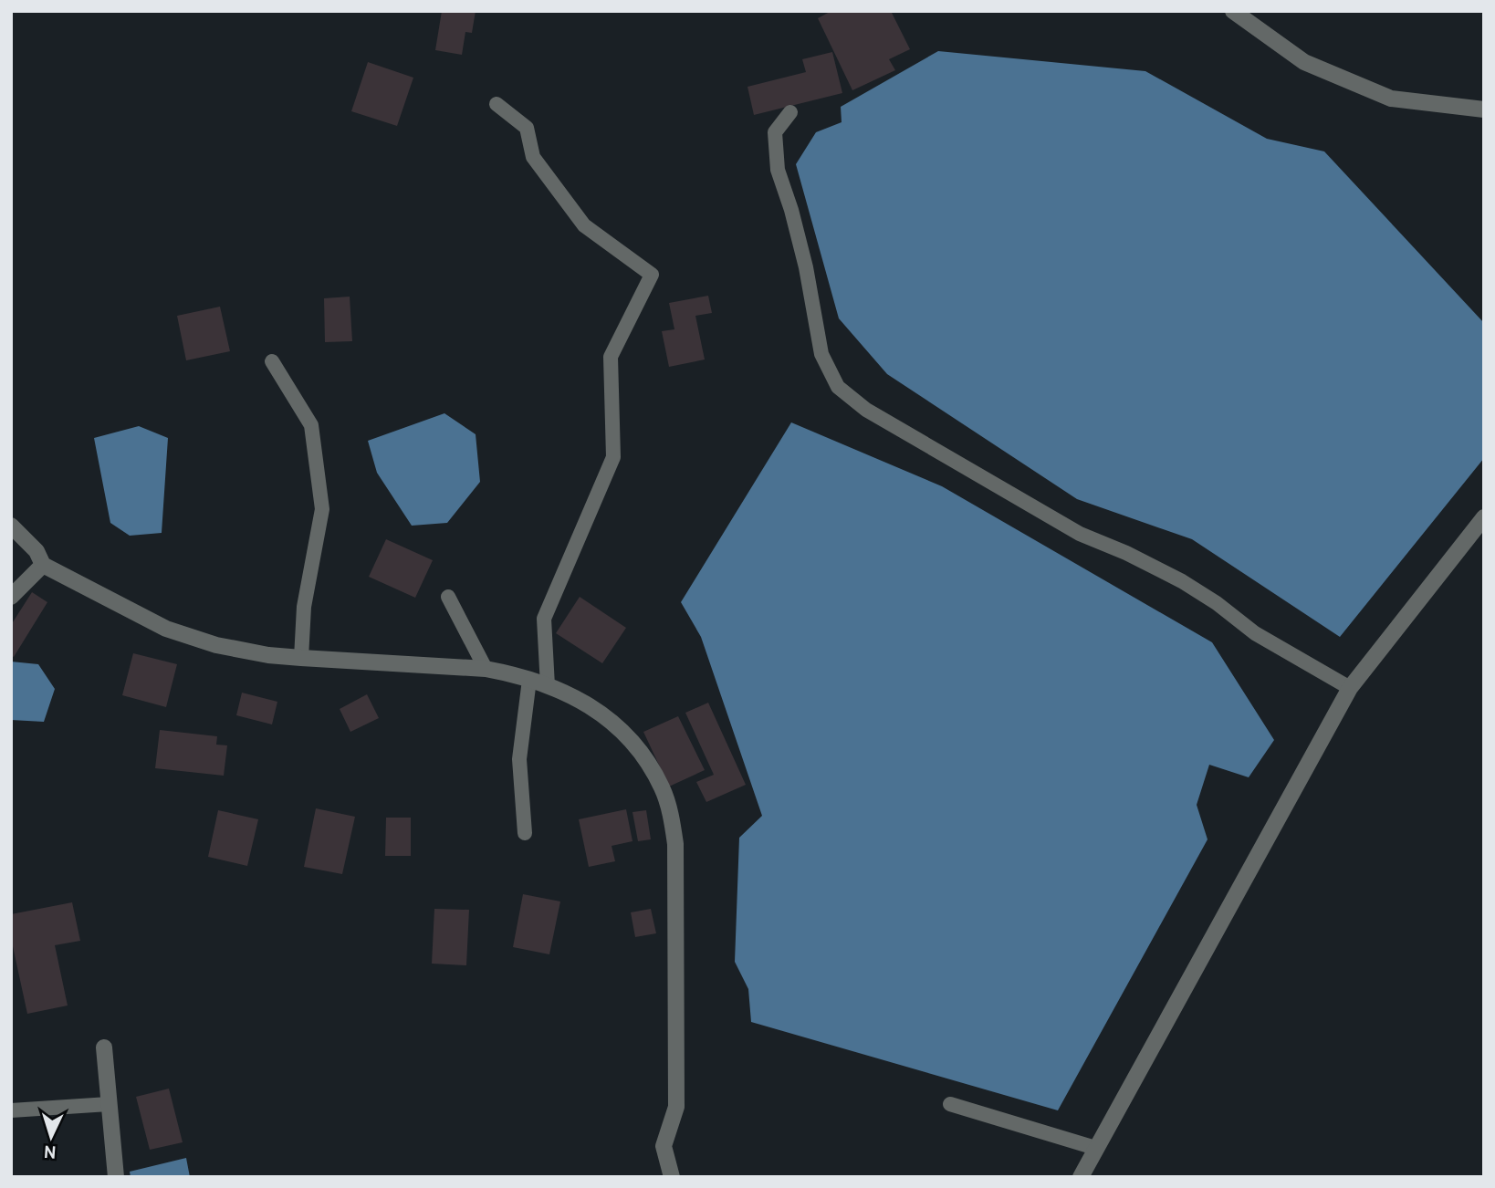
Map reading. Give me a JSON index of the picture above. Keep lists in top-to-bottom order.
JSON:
{
  "north": "bottom"
}
